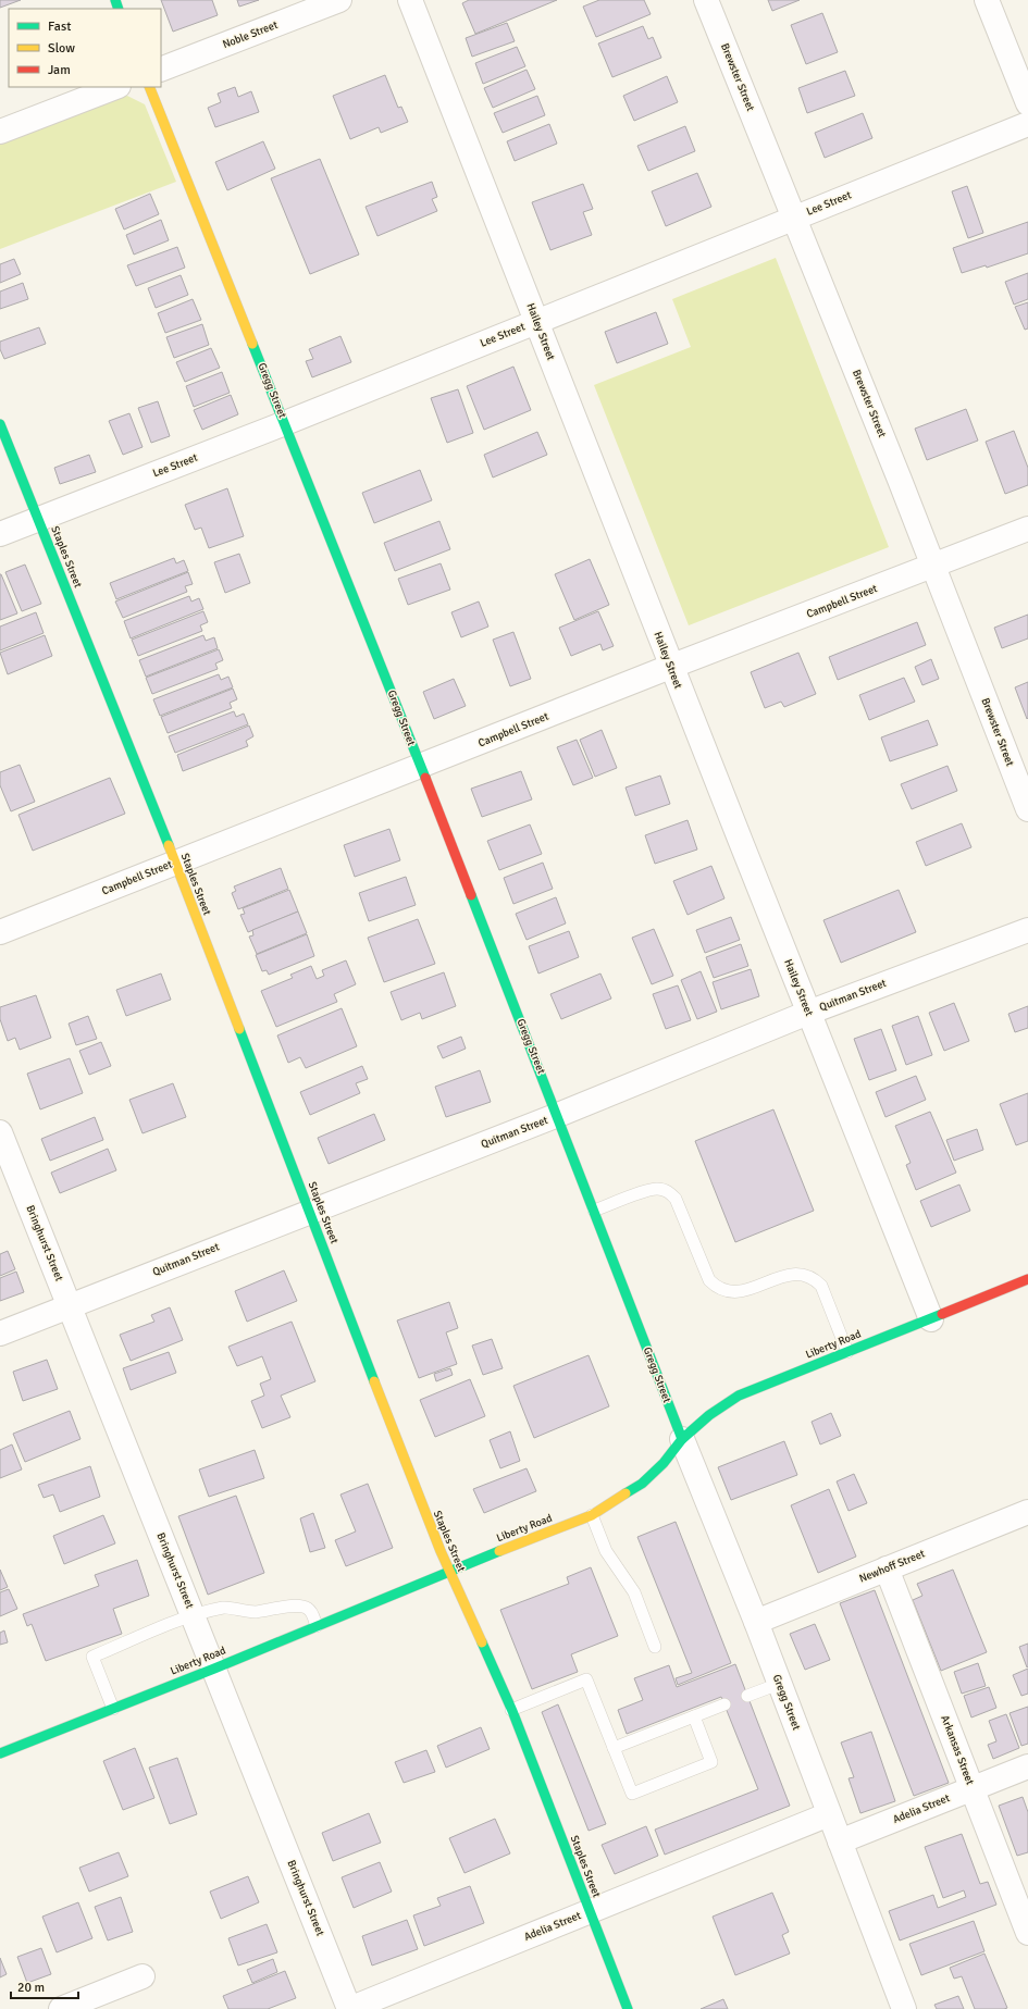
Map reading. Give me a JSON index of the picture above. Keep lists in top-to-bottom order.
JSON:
{
  "streets": {
    "street": [
      "Noble Street",
      "Brewster Street",
      "Lee Street",
      "Hailey Street",
      "Gregg Street",
      "Staples Street",
      "Campbell Street",
      "Quitman Street",
      "Bringhurst Street",
      "Liberty Road",
      "Newhoff Street",
      "Arkansas Street",
      "Adelia Street"
    ]
  },
  "crossings": [
    ["Brewster Street", "Lee Street"],
    ["Brewster Street", "Campbell Street"],
    ["Lee Street", "Hailey Street"],
    ["Lee Street", "Gregg Street"],
    ["Lee Street", "Staples Street"],
    ["Hailey Street", "Campbell Street"],
    ["Hailey Street", "Quitman Street"],
    ["Hailey Street", "Liberty Road"],
    ["Gregg Street", "Campbell Street"],
    ["Gregg Street", "Quitman Street"],
    ["Gregg Street", "Liberty Road"],
    ["Gregg Street", "Newhoff Street"],
    ["Gregg Street", "Adelia Street"],
    ["Staples Street", "Campbell Street"],
    ["Staples Street", "Quitman Street"],
    ["Staples Street", "Liberty Road"],
    ["Staples Street", "Adelia Street"],
    ["Quitman Street", "Bringhurst Street"],
    ["Bringhurst Street", "Liberty Road"],
    ["Bringhurst Street", "Adelia Street"],
    ["Newhoff Street", "Arkansas Street"],
    ["Arkansas Street", "Adelia Street"]
  ],
  "legend": ["Fast", "Slow", "Jam"],
  "scale_bar": "20 m"
}
